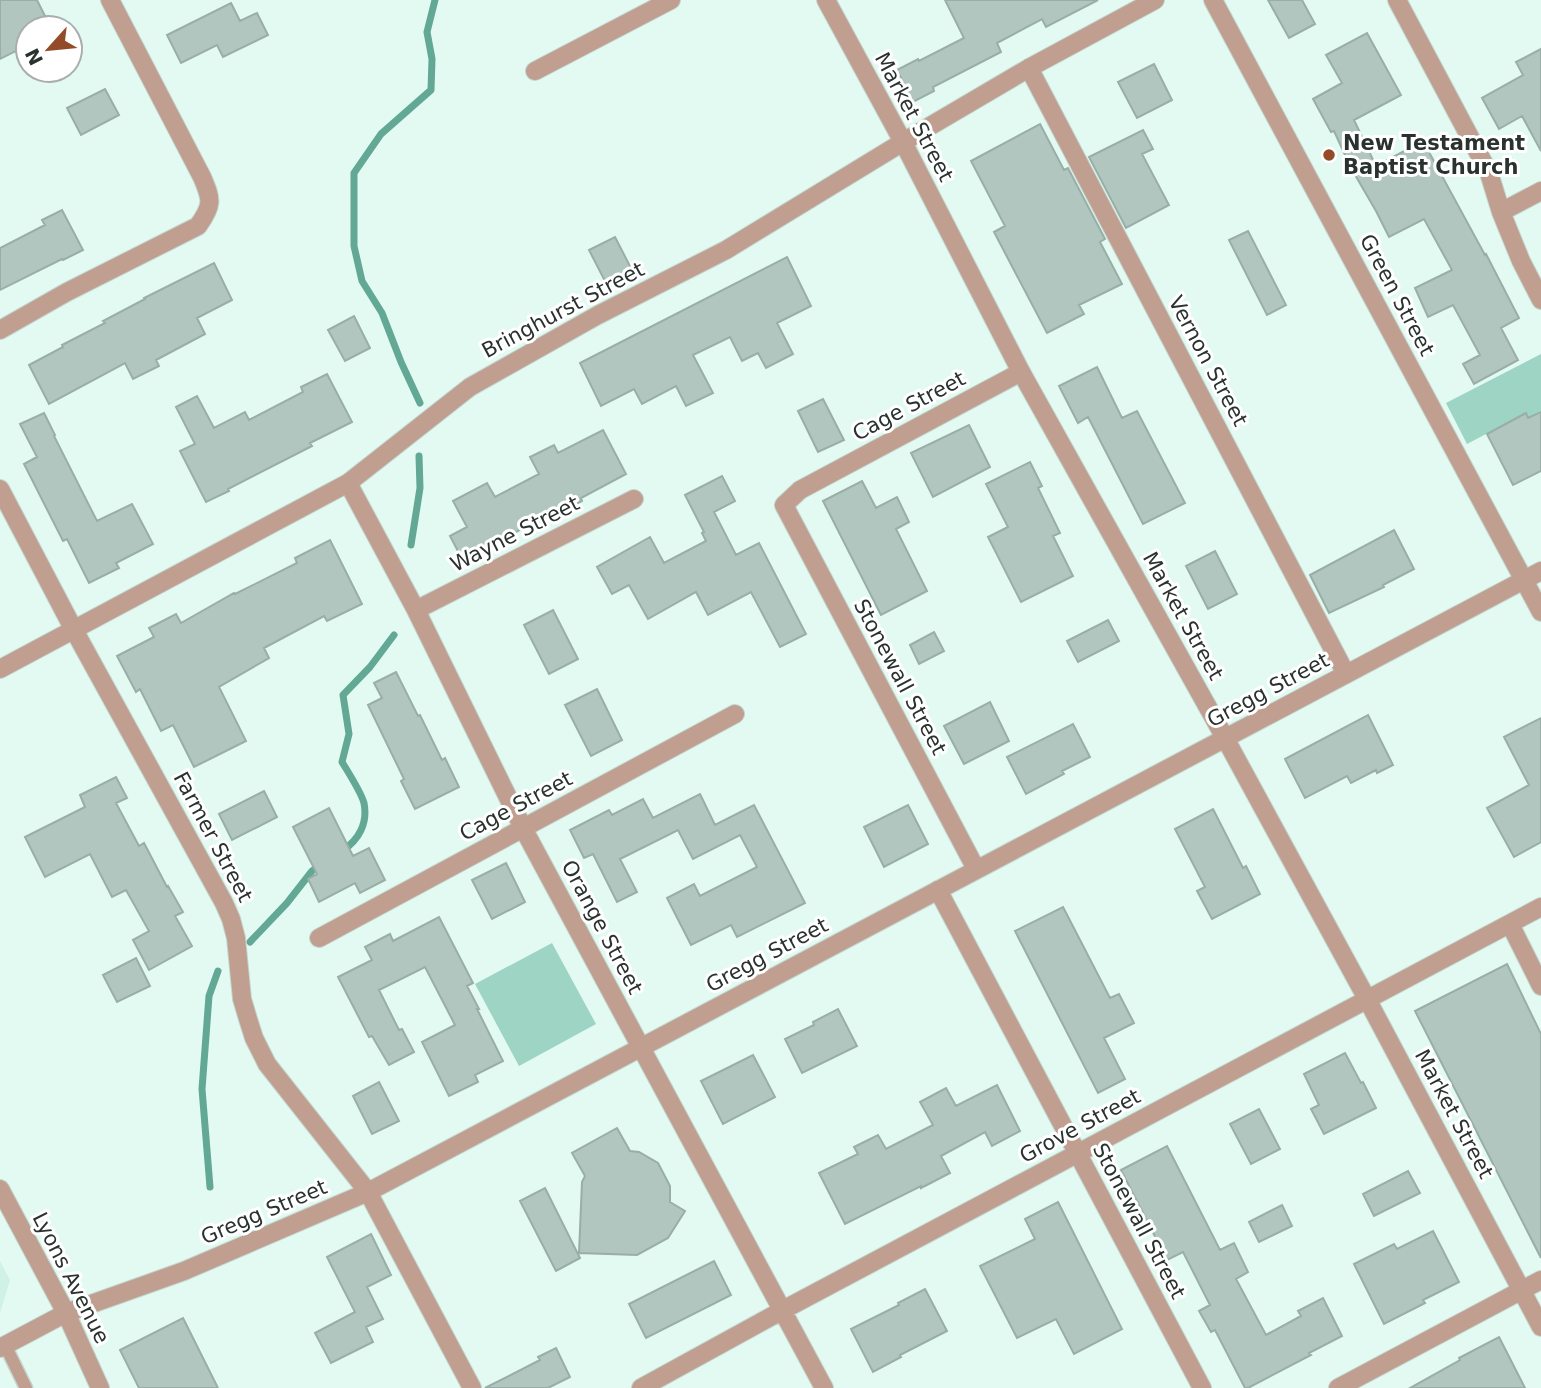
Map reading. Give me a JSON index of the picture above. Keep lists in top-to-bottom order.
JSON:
{
  "streets": {
    "street": [
      "Market Street",
      "Green Street",
      "Bringhurst Street",
      "Vernon Street",
      "Cage Street",
      "Wayne Street",
      "Stonewall Street",
      "Gregg Street",
      "Farmer Street",
      "Orange Street",
      "Grove Street",
      "Lyons Avenue"
    ]
  },
  "crossings": [
    ["Market Street", "Bringhurst Street"],
    ["Market Street", "Cage Street"],
    ["Market Street", "Gregg Street"],
    ["Market Street", "Grove Street"],
    ["Green Street", "Gregg Street"],
    ["Bringhurst Street", "Vernon Street"],
    ["Bringhurst Street", "Farmer Street"],
    ["Bringhurst Street", "Orange Street"],
    ["Vernon Street", "Gregg Street"],
    ["Cage Street", "Stonewall Street"],
    ["Cage Street", "Orange Street"],
    ["Wayne Street", "Orange Street"],
    ["Stonewall Street", "Gregg Street"],
    ["Stonewall Street", "Grove Street"],
    ["Gregg Street", "Farmer Street"],
    ["Gregg Street", "Orange Street"],
    ["Gregg Street", "Lyons Avenue"],
    ["Orange Street", "Grove Street"]
  ],
  "places": ["New Testament Baptist Church"],
  "north": "bottom left"
}
